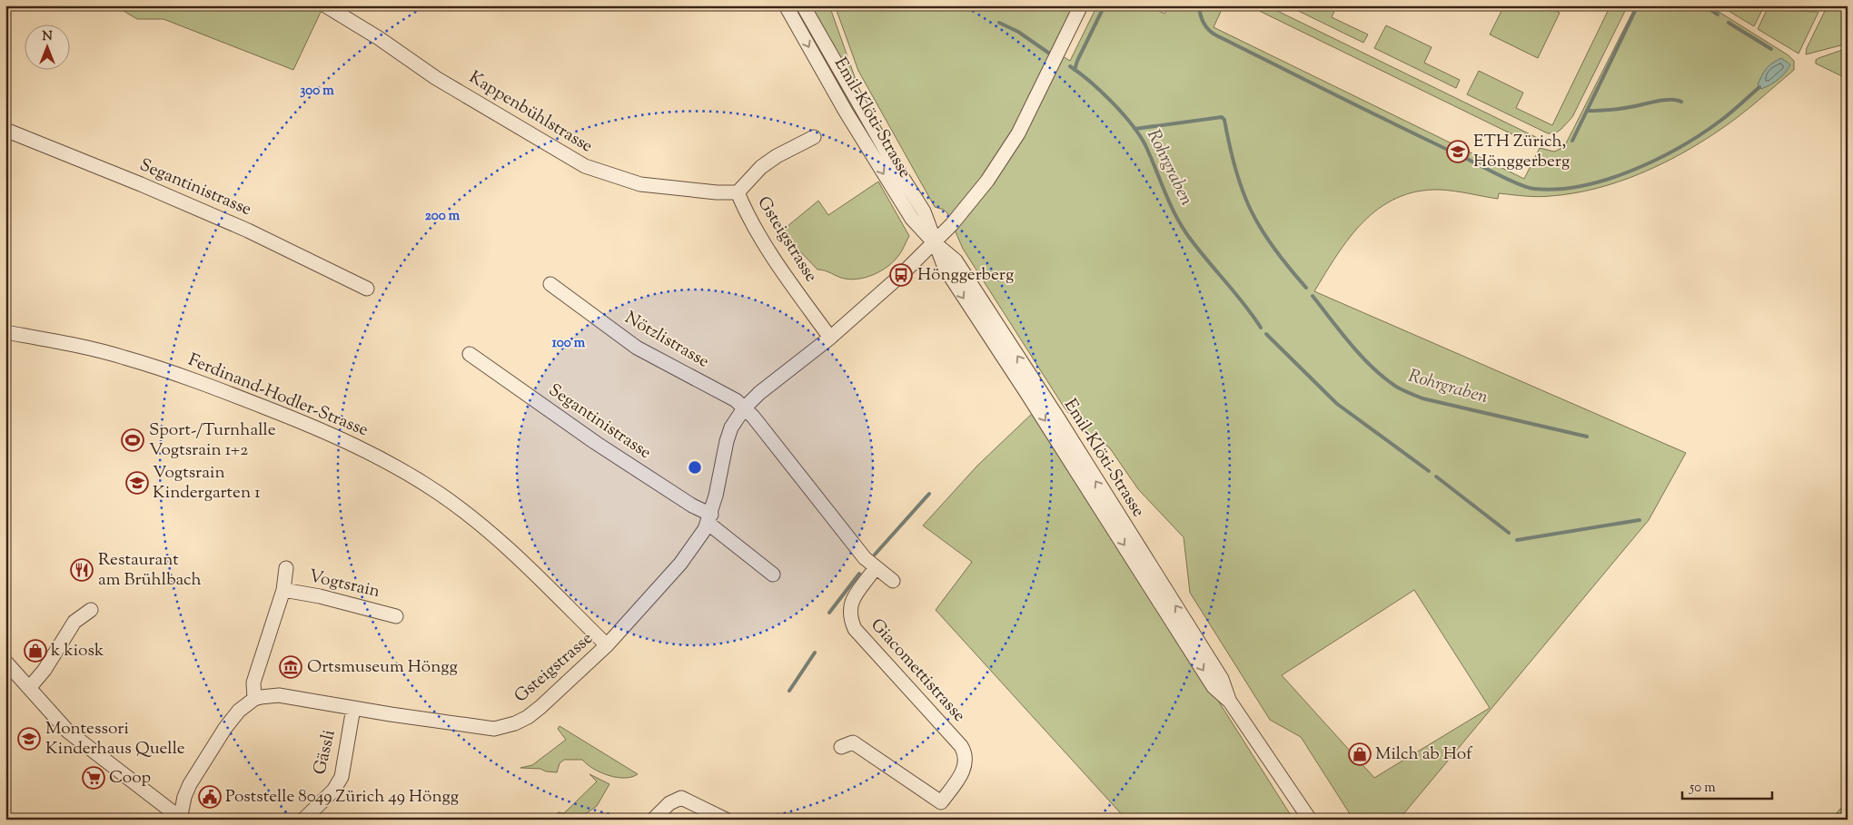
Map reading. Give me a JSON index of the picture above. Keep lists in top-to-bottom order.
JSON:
{
  "streets": {
    "street": [
      "Kappenbühlstrasse",
      "Emil-Klöti-Strasse",
      "Segantinistrasse",
      "Gsteigstrasse",
      "Nötzlistrasse",
      "Ferdinand-Hodler-Strasse",
      "Vogtsrain",
      "Giacomettistrasse",
      "Gässli"
    ]
  },
  "crossings": [
    ["Kappenbühlstrasse", "Gsteigstrasse"],
    ["Emil-Klöti-Strasse", "Gsteigstrasse"],
    ["Segantinistrasse", "Gsteigstrasse"],
    ["Gsteigstrasse", "Nötzlistrasse"],
    ["Gsteigstrasse", "Ferdinand-Hodler-Strasse"],
    ["Gsteigstrasse", "Vogtsrain"],
    ["Gsteigstrasse", "Gässli"]
  ],
  "water": ["Rohrgraben"],
  "places": {
    "school or university": ["ETH Zürich, Hönggerberg", "Vogtsrain Kindergarten 1", "Montessori Kinderhaus Quelle"],
    "bus stop": ["Hönggerberg"],
    "sports": ["Sport-/Turnhalle Vogtsrain 1+2"],
    "restaurant": ["Restaurant am Brühlbach"],
    "shop": ["k kiosk", "Milch ab Hof"],
    "museum": ["Ortsmuseum Höngg"],
    "supermarket": ["Coop"],
    "public building": ["Poststelle 8049 Zürich 49 Höngg"]
  },
  "scale_bar": "50 m",
  "north": "top",
  "rings": ["300 m", "200 m", "100 m"]
}
